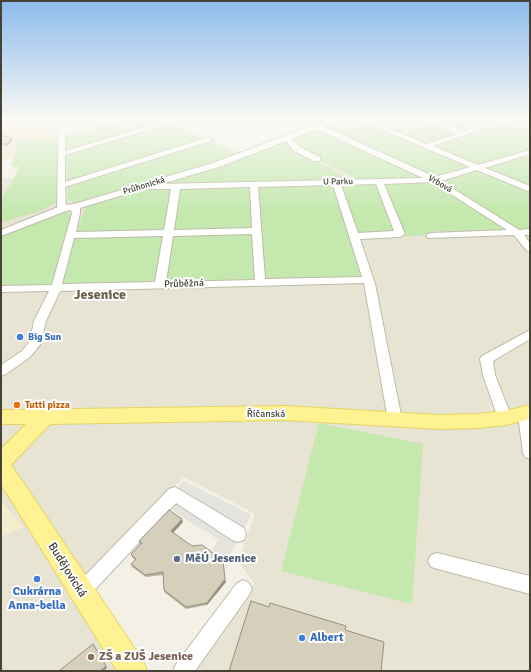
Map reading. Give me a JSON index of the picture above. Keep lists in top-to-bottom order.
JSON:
{
  "streets": {
    "main road": ["Říčanská", "Budějovická"],
    "street": [
      "U Parku",
      "Vrbová",
      "Průhonická",
      "Průběžná"
    ]
  },
  "crossings": [
    ["U Parku", "Vrbová"],
    ["U Parku", "Průhonická"]
  ],
  "districts": ["Jesenice"],
  "places": [
    "Big Sun",
    "Tutti pizza",
    "MěÚ Jesenice",
    "Cukrárna Anna-bella",
    "Albert",
    "ZŠ a ZUŠ Jesenice"
  ]
}
